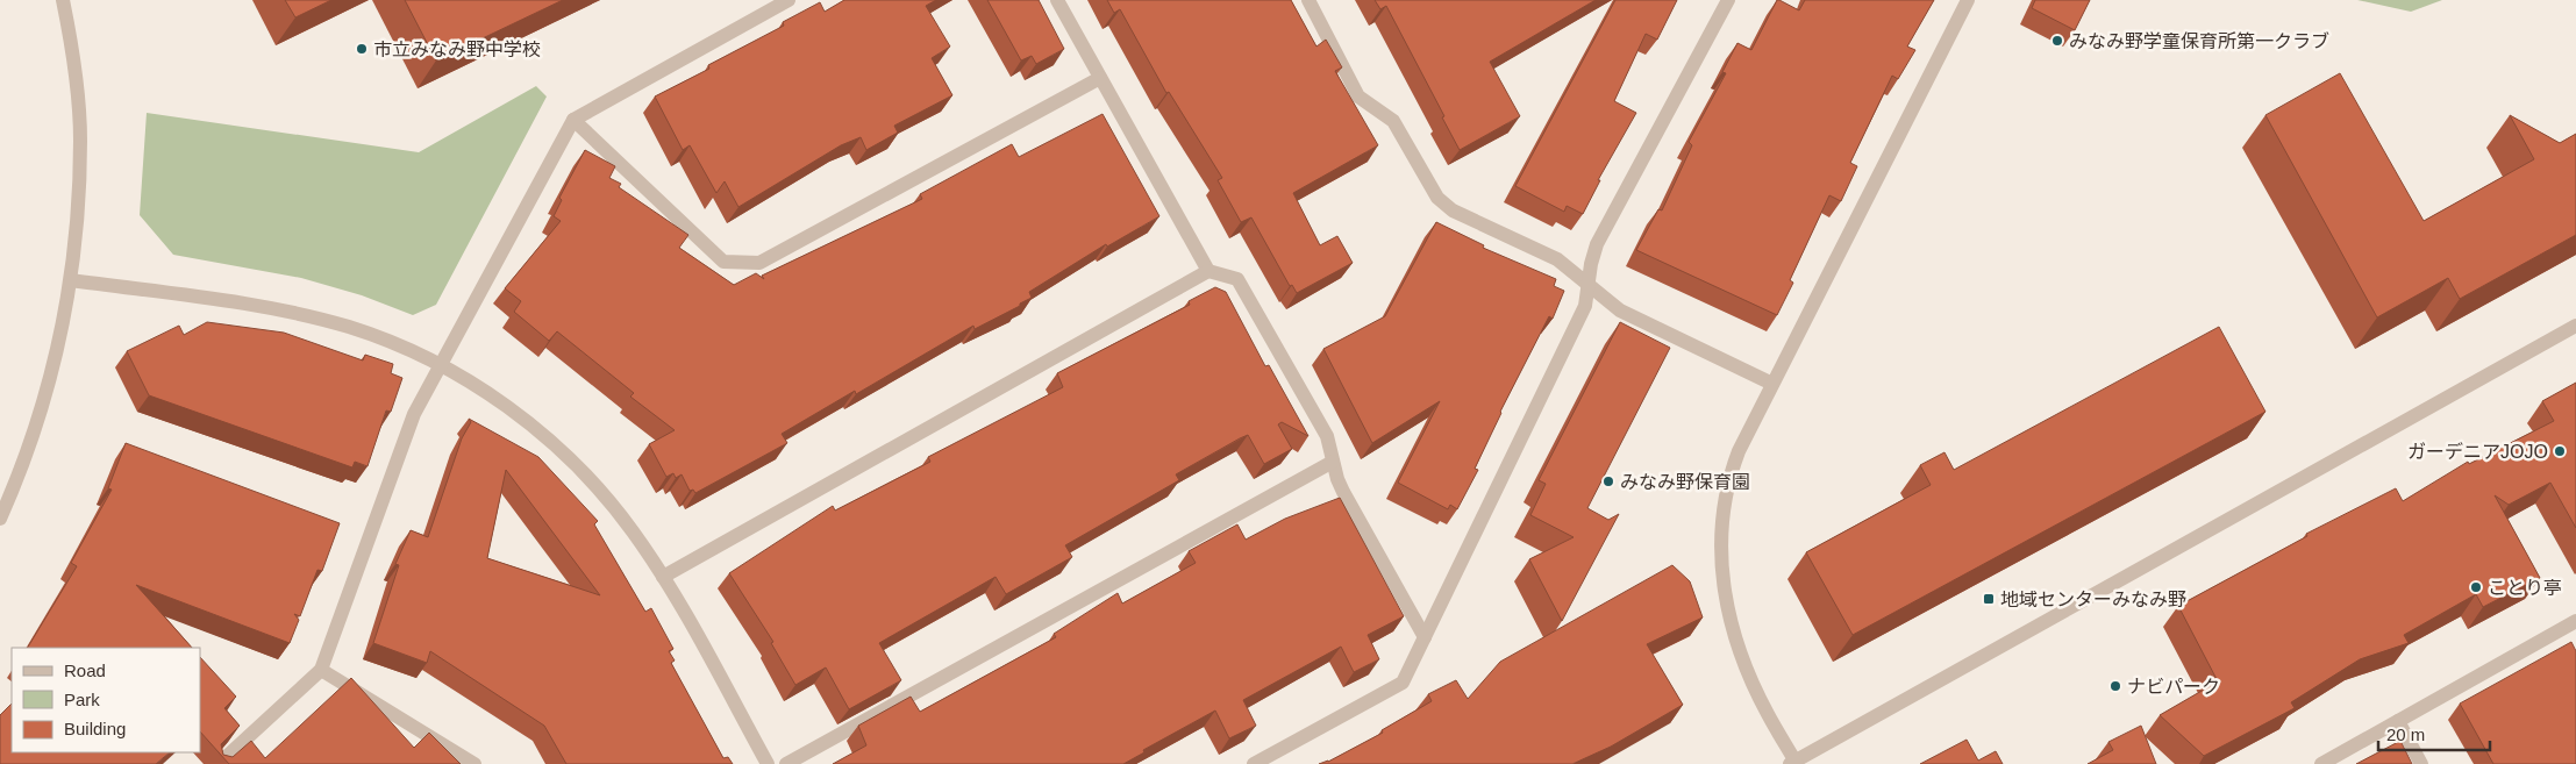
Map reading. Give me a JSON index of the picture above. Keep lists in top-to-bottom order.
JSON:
{
  "places": {
    "other": [
      "みなみ野学童保育所第一クラブ",
      "市立みなみ野中学校",
      "ガーデニアJOJO",
      "みなみ野保育園",
      "ことり亭",
      "ナビパーク"
    ],
    "transit": ["地域センターみなみ野"]
  },
  "legend": ["Road", "Park", "Building"],
  "scale_bar": "20 m"
}
